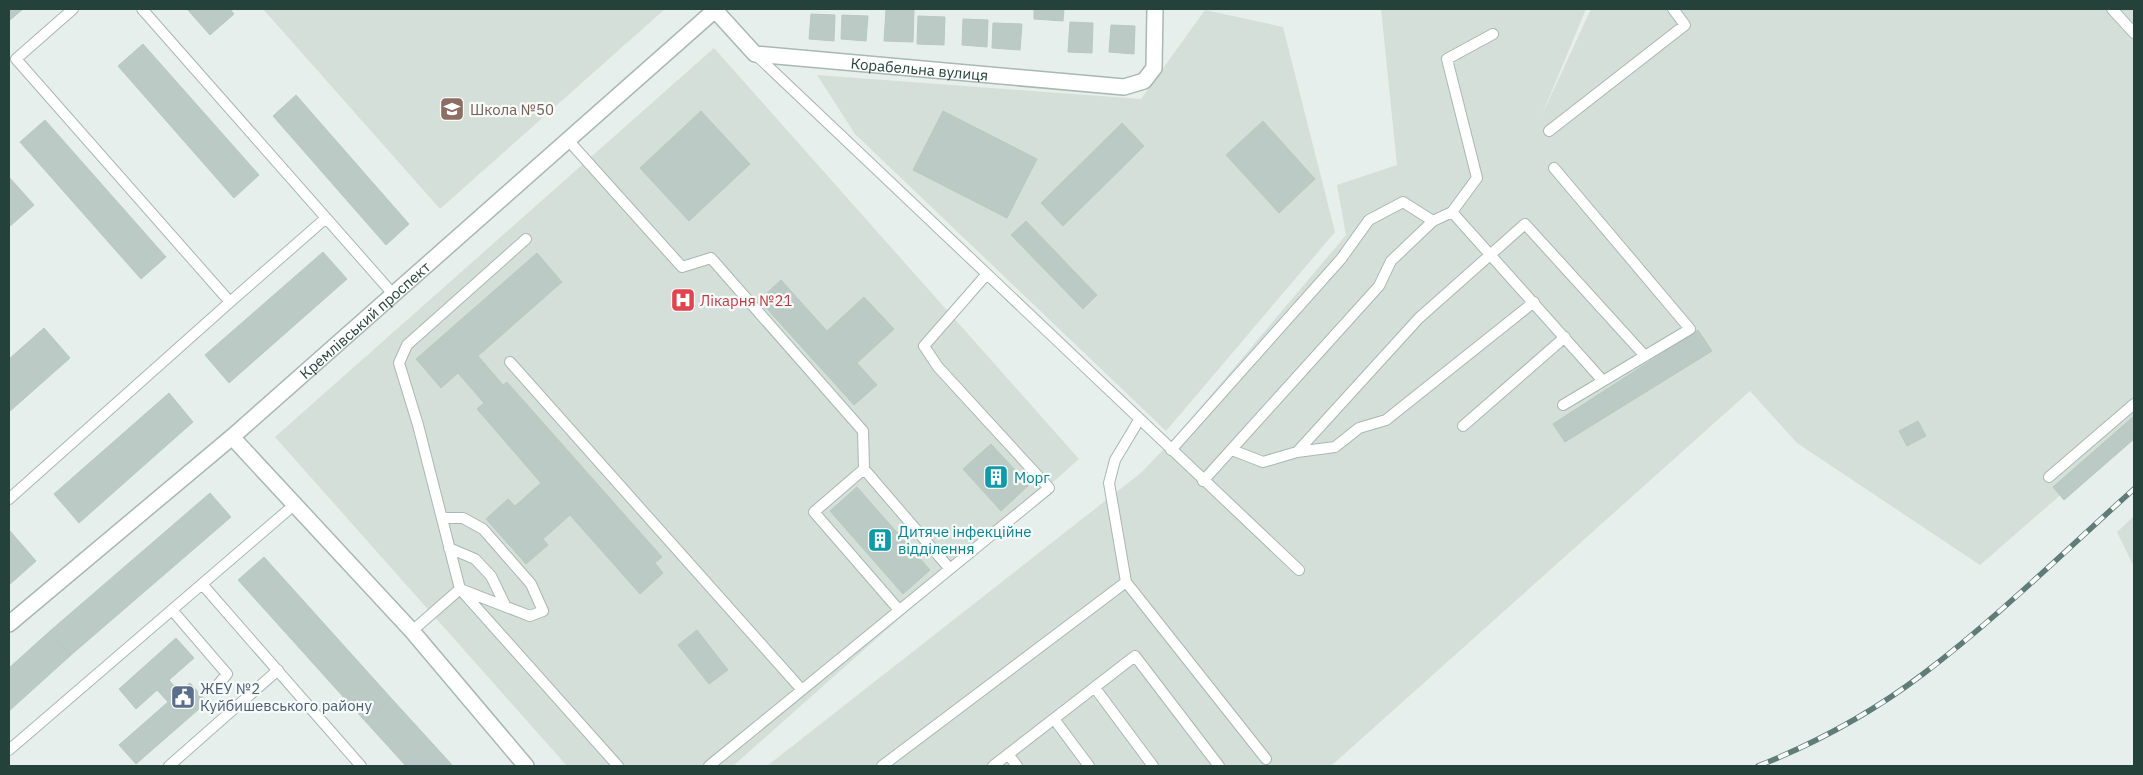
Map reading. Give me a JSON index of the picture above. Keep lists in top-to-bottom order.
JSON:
{
  "streets": {
    "street": ["Корабельна вулиця", "Кремлівський проспект"]
  },
  "places": {
    "school or university": ["Школа №50"],
    "hospital": ["Лікарня №21"],
    "building": ["Морг", "Дитяче інфекційне відділення"],
    "public building": ["ЖЕУ №2 Куйбишевського району"]
  }
}
